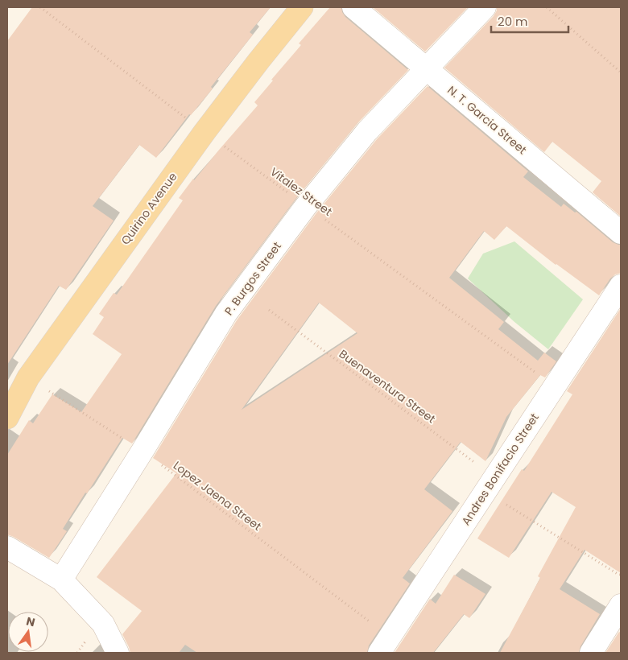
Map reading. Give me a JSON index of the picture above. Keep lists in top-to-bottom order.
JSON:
{
  "streets": {
    "main road": ["Quirino Avenue"],
    "street": ["N. T. Garcia Street", "P. Burgos Street", "Andres Bonifacio Street"],
    "path": ["Vitalez Street", "Buenaventura Street", "Lopez Jaena Street"]
  },
  "crossings": [
    ["N. T. Garcia Street", "P. Burgos Street"],
    ["Vitalez Street", "Quirino Avenue"],
    ["Vitalez Street", "P. Burgos Street"],
    ["Vitalez Street", "Andres Bonifacio Street"],
    ["Quirino Avenue", "Lopez Jaena Street"],
    ["P. Burgos Street", "Lopez Jaena Street"],
    ["Buenaventura Street", "Andres Bonifacio Street"],
    ["Andres Bonifacio Street", "Lopez Jaena Street"]
  ],
  "scale_bar": "20 m",
  "north": "top"
}
